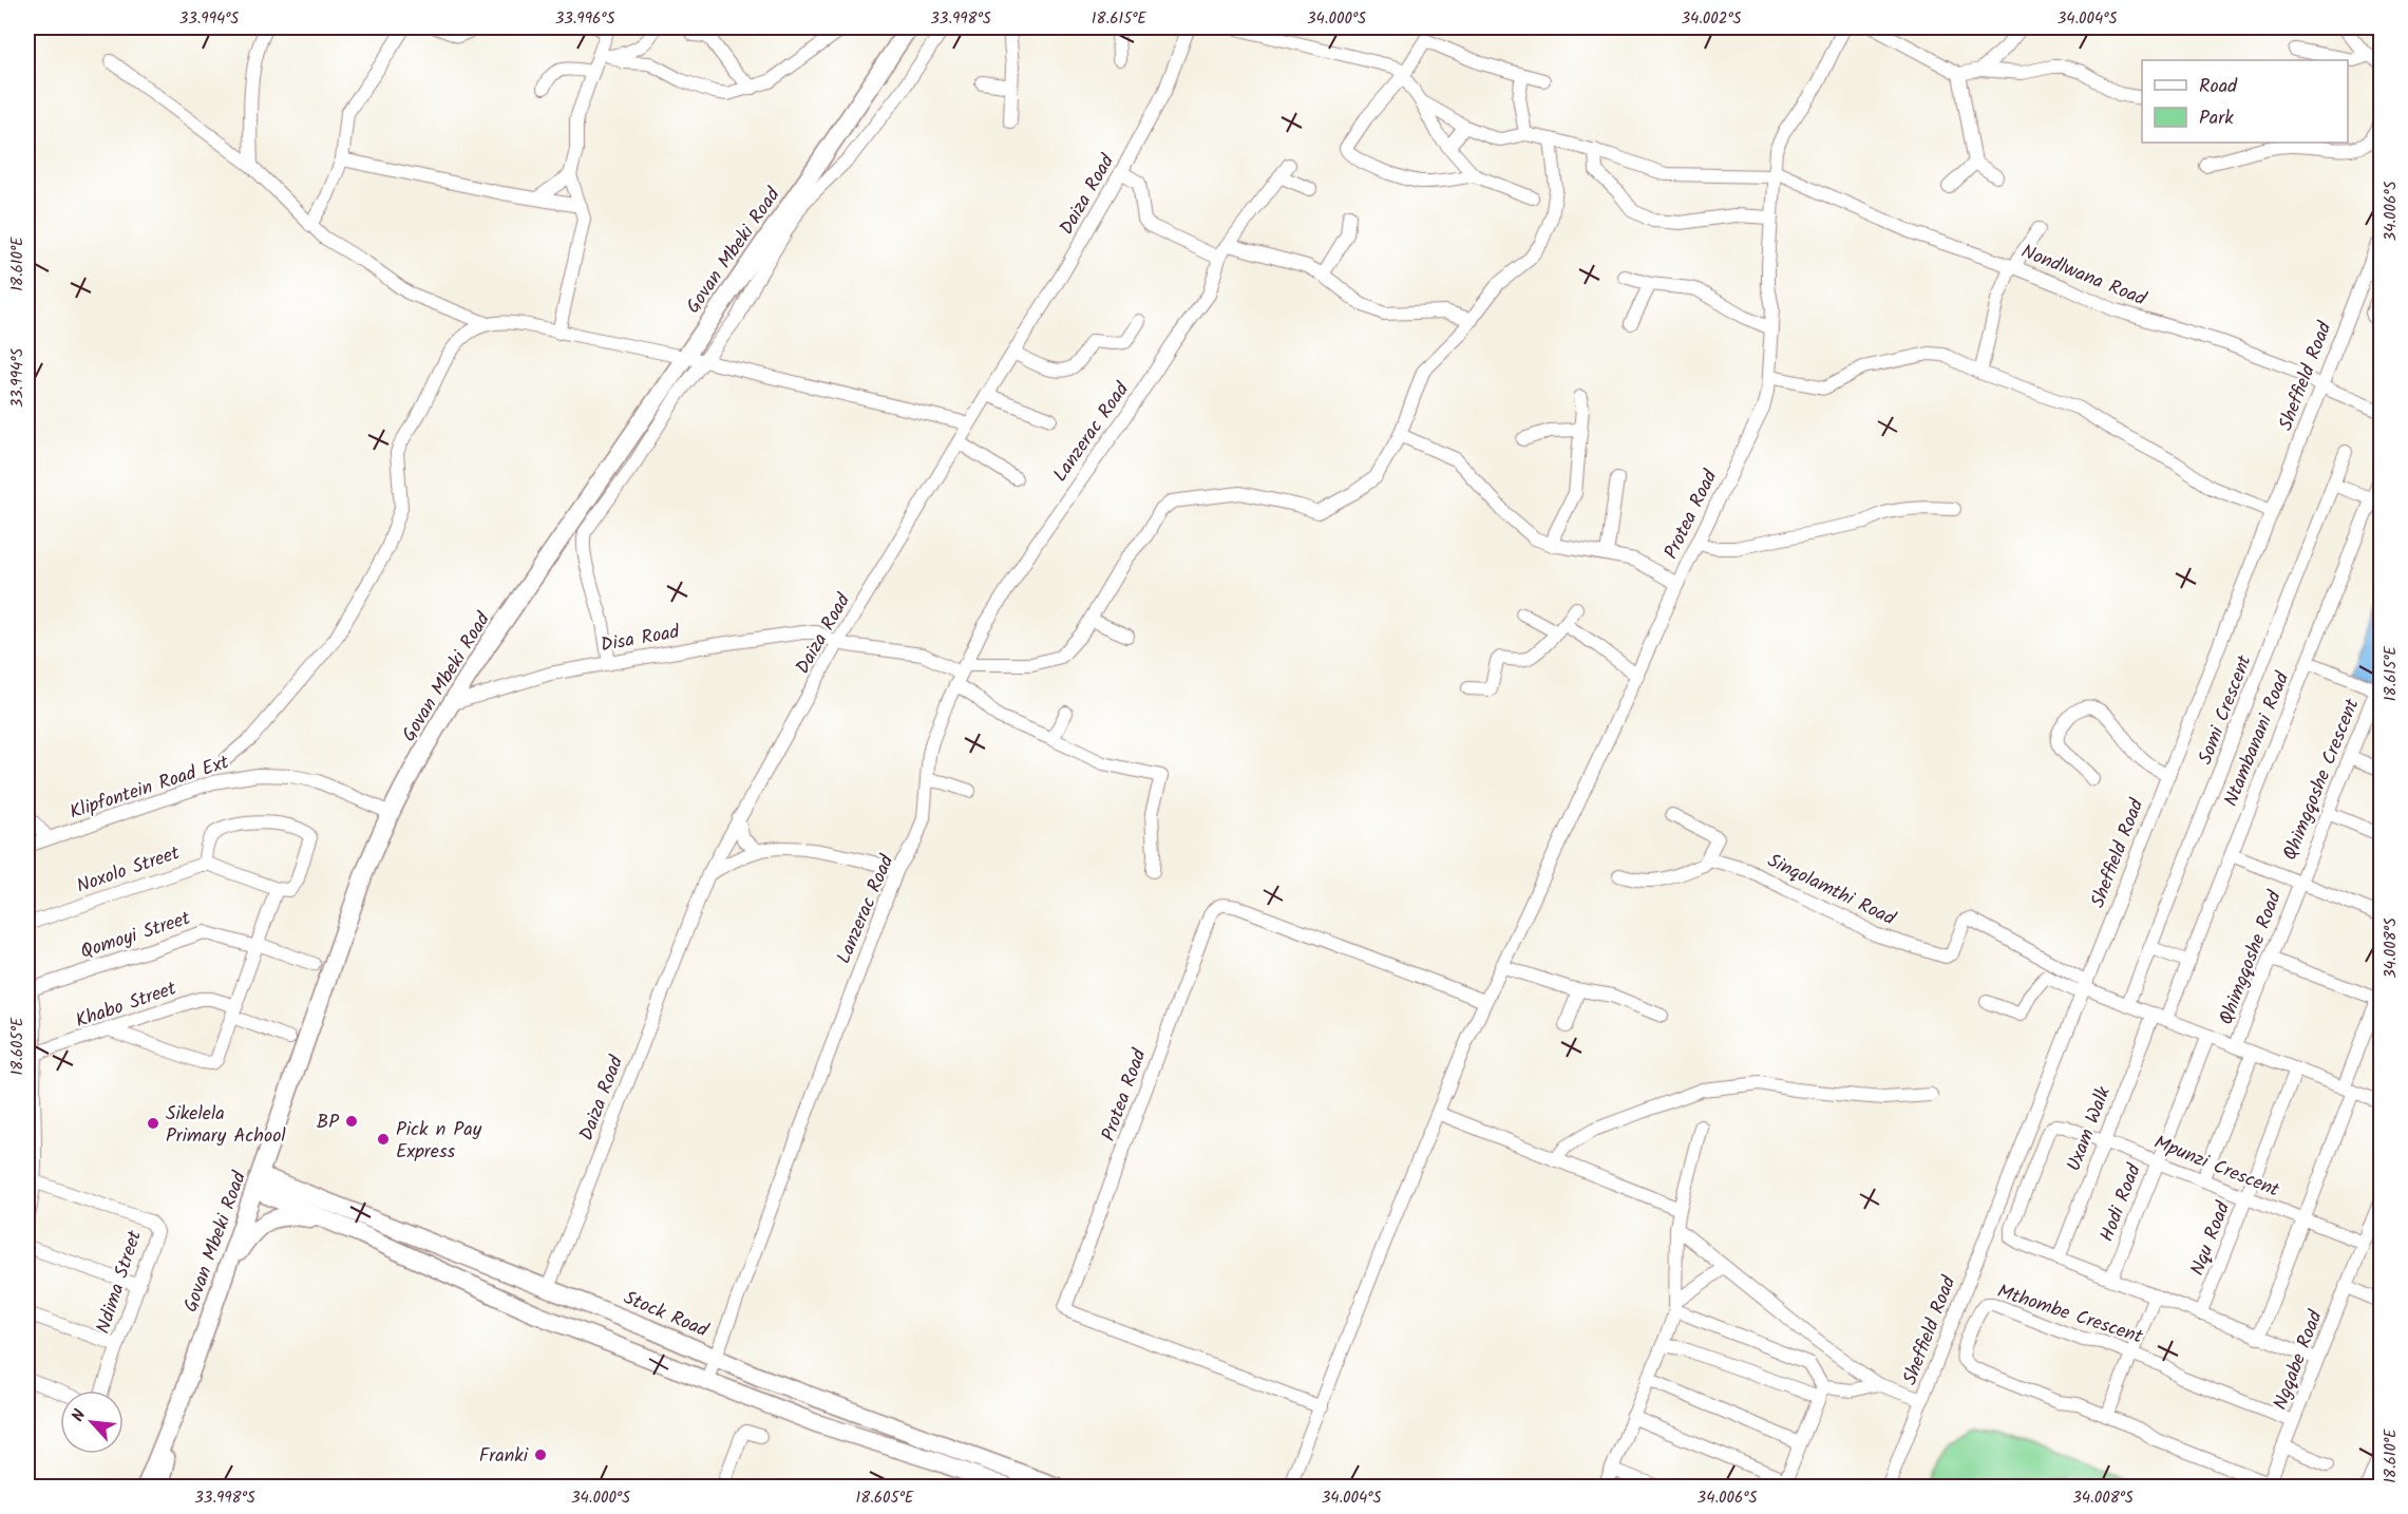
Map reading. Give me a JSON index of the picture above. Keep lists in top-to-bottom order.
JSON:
{
  "streets": {
    "main road": ["Govan Mbeki Road", "Stock Road"],
    "street": [
      "Daiza Road",
      "Nondlwana Road",
      "Sheffield Road",
      "Lanzerac Road",
      "Protea Road",
      "Disa Road",
      "Somi Crescent",
      "Ntambanani Road",
      "Qhimgqoshe Crescent",
      "Klipfontein Road Ext",
      "Noxolo Street",
      "Sinqolamthi Road",
      "Qomoyi Street",
      "Qhimgqoshe Road",
      "Khabo Street",
      "Uxam Walk",
      "Mpunzi Crescent",
      "Hodi Road",
      "Nqu Road",
      "Ndima Street",
      "Mthombe Crescent",
      "Ngqabe Road"
    ]
  },
  "crossings": [
    ["Daiza Road", "Disa Road"],
    ["Daiza Road", "Stock Road"],
    ["Govan Mbeki Road", "Disa Road"],
    ["Govan Mbeki Road", "Klipfontein Road Ext"],
    ["Govan Mbeki Road", "Stock Road"],
    ["Nondlwana Road", "Sheffield Road"],
    ["Nondlwana Road", "Protea Road"],
    ["Sheffield Road", "Sinqolamthi Road"],
    ["Lanzerac Road", "Disa Road"],
    ["Lanzerac Road", "Stock Road"],
    ["Somi Crescent", "Sinqolamthi Road"],
    ["Ntambanani Road", "Sinqolamthi Road"],
    ["Qhimgqoshe Crescent", "Qhimgqoshe Road"],
    ["Sinqolamthi Road", "Qhimgqoshe Road"],
    ["Sinqolamthi Road", "Uxam Walk"],
    ["Sinqolamthi Road", "Hodi Road"],
    ["Sinqolamthi Road", "Nqu Road"],
    ["Uxam Walk", "Mpunzi Crescent"],
    ["Mpunzi Crescent", "Hodi Road"],
    ["Mpunzi Crescent", "Nqu Road"],
    ["Mpunzi Crescent", "Ngqabe Road"],
    ["Mthombe Crescent", "Ngqabe Road"]
  ],
  "places": [
    "BP",
    "Sikelela Primary Achool",
    "Pick n Pay Express",
    "Franki"
  ],
  "legend": ["Road", "Park"],
  "north": "top left",
  "coordinates": [
    "33.994°S",
    "33.996°S",
    "33.998°S",
    "18.615°E",
    "34.000°S",
    "34.002°S",
    "34.004°S",
    "34.006°S",
    "18.610°E",
    "34.008°S",
    "18.605°E"
  ]
}
